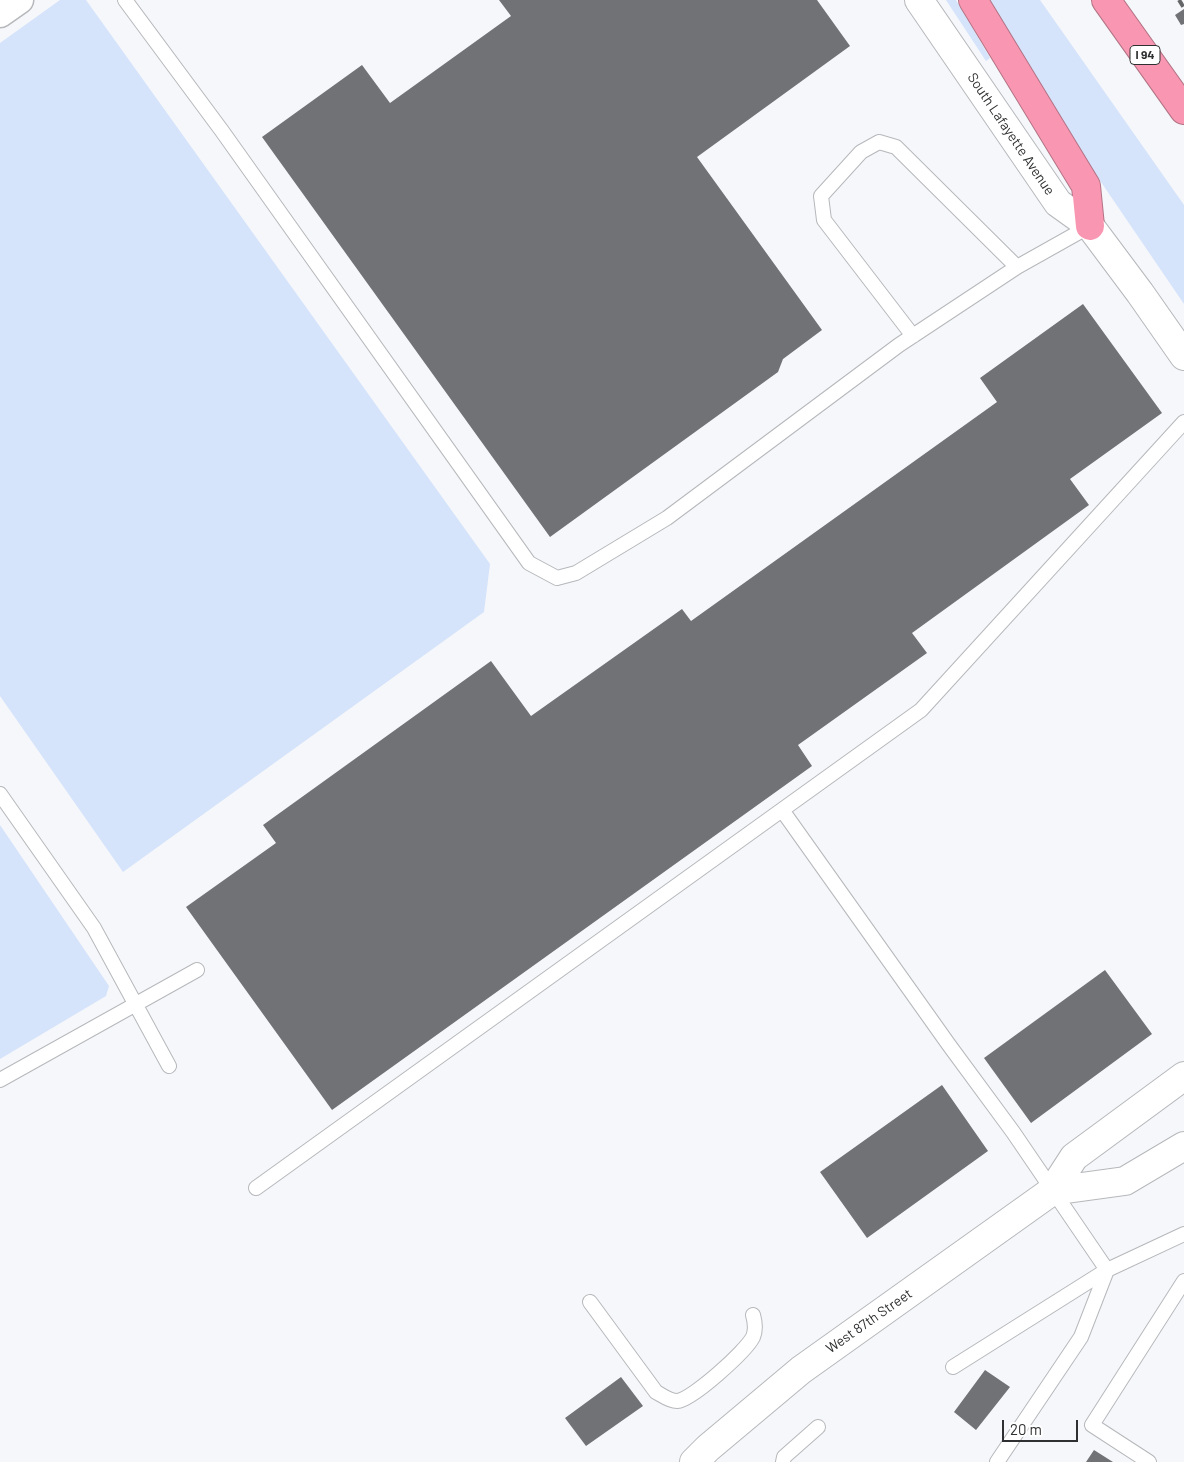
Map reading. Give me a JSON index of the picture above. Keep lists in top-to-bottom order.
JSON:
{
  "streets": {
    "highway": ["I 94"],
    "main road": ["South Lafayette Avenue", "West 87th Street"]
  },
  "scale_bar": "20 m"
}
